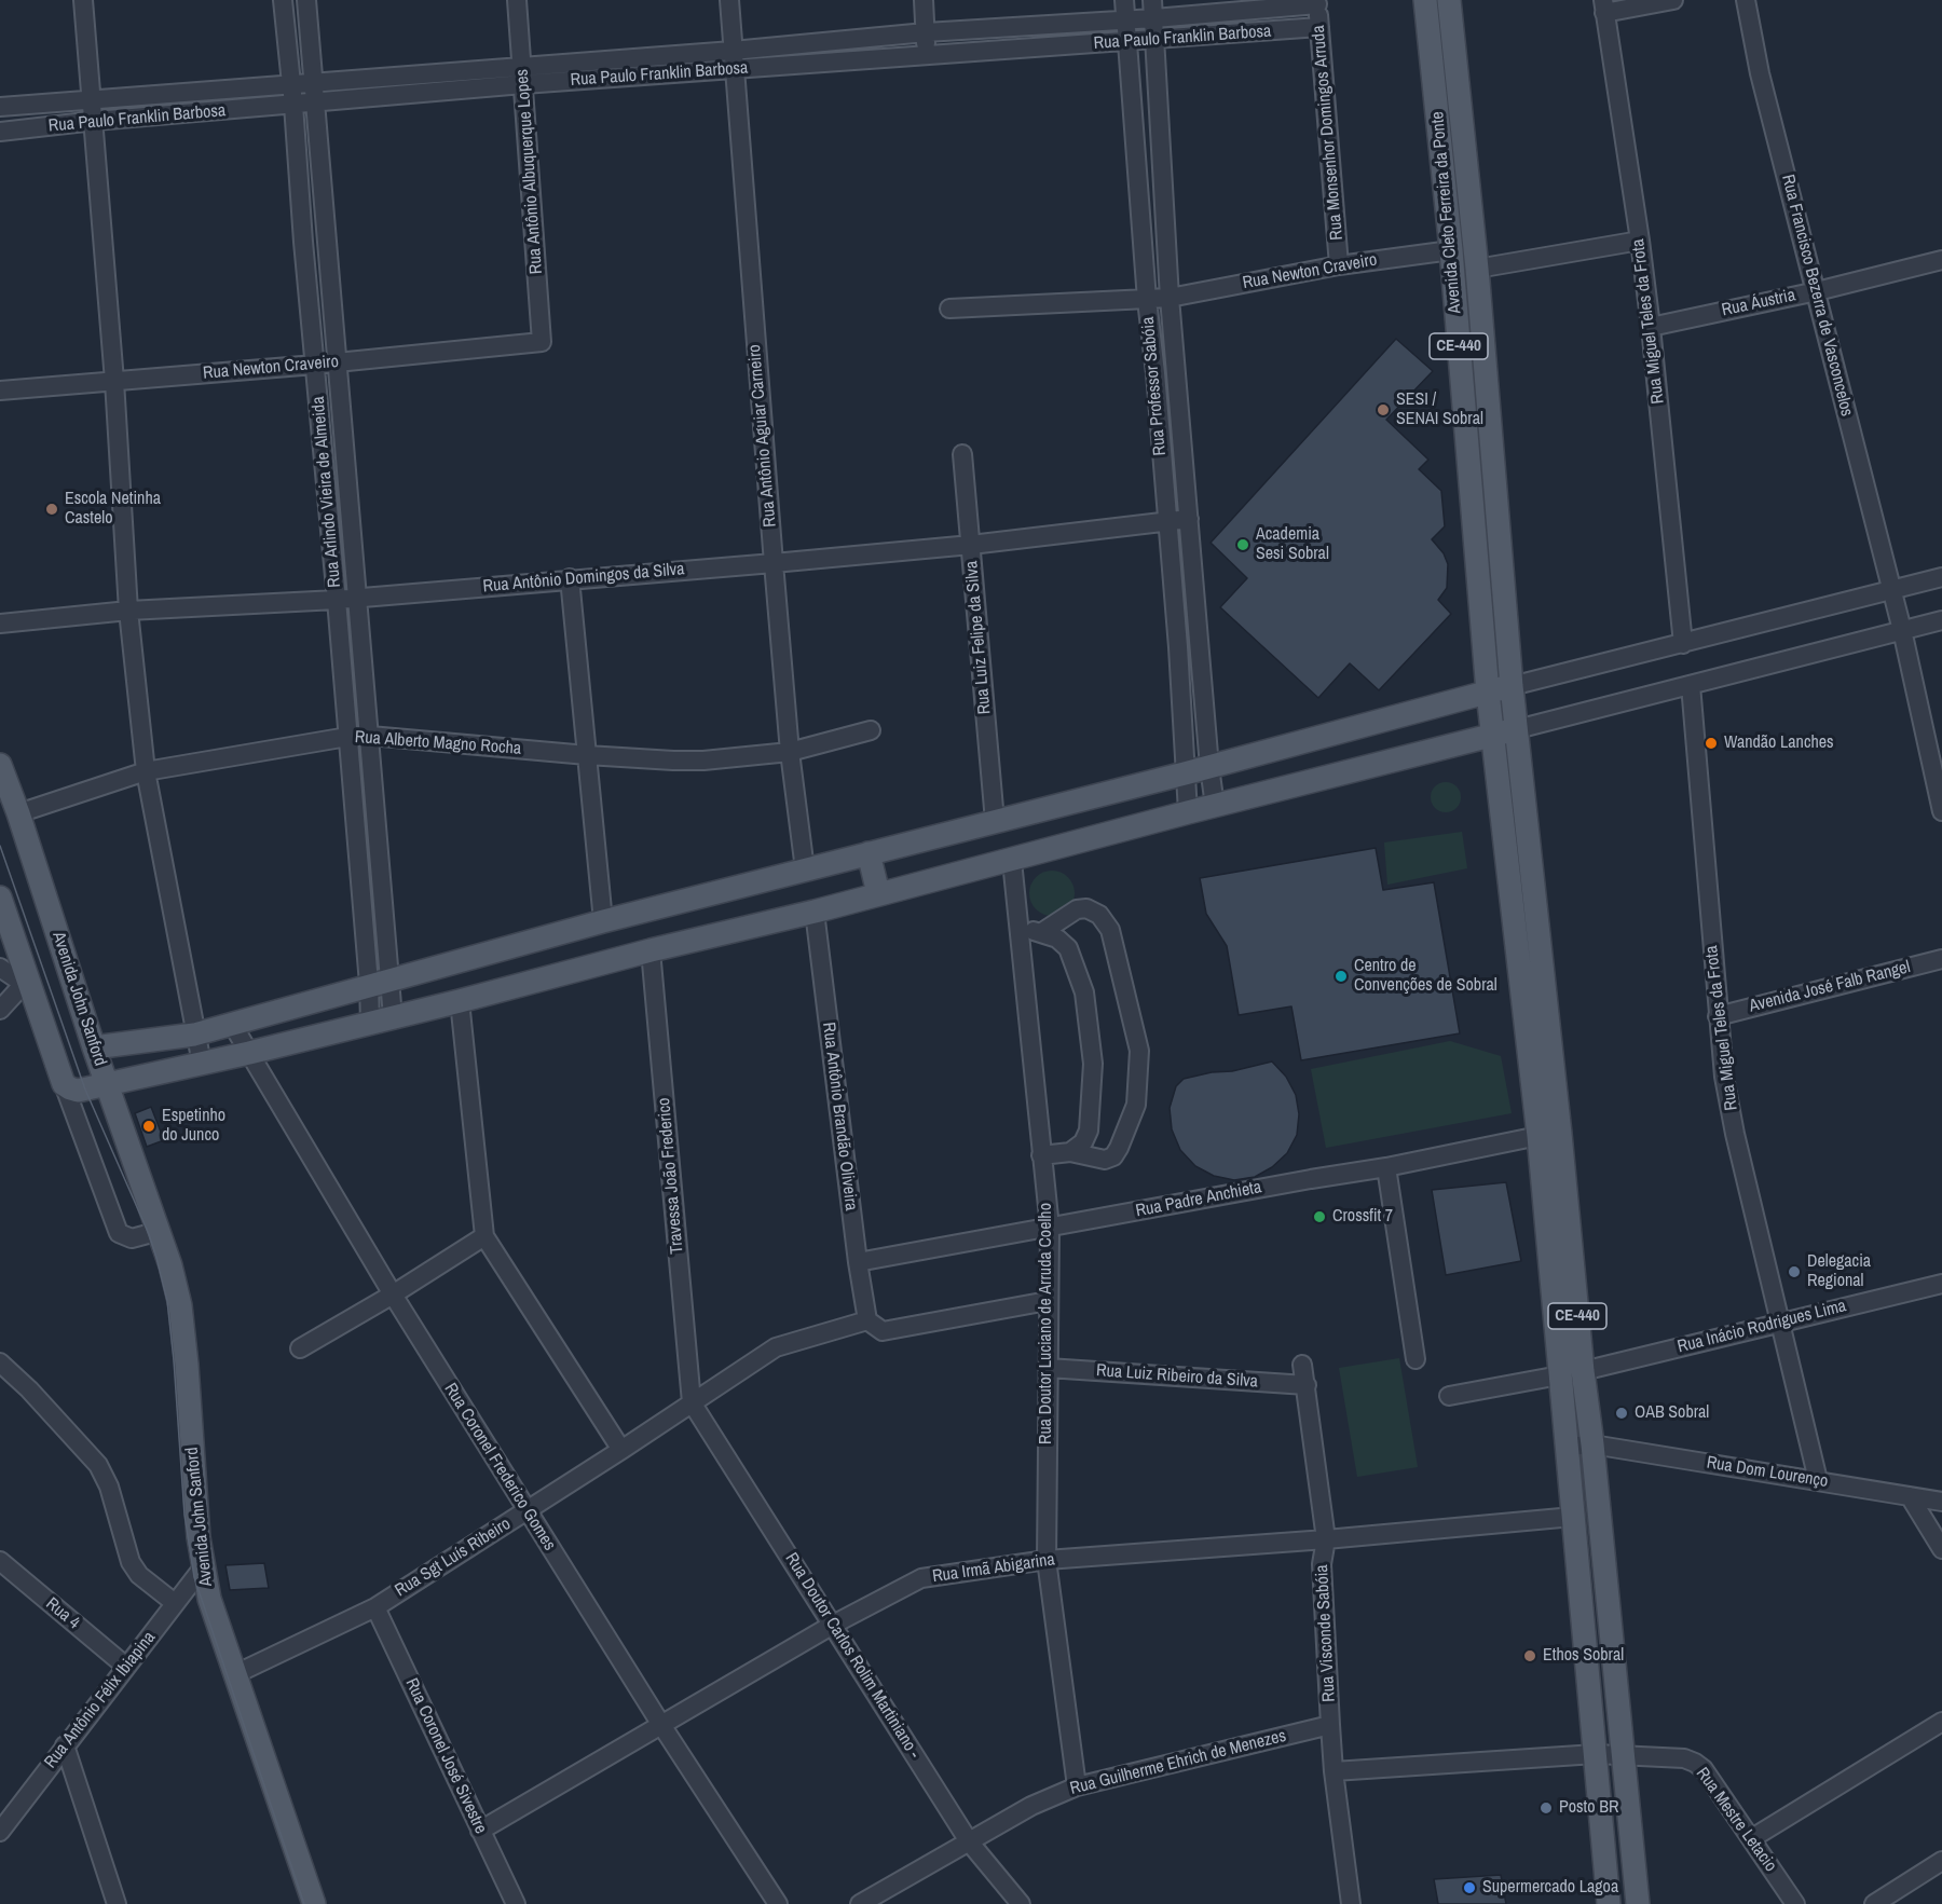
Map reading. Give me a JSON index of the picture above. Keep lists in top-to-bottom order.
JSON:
{
  "streets": {
    "main road": ["Avenida Cleto Ferreira da Ponte", "CE-440", "Avenida John Sanford"],
    "street": [
      "Rua Paulo Franklin Barbosa",
      "Rua Monsenhor Domingos Arruda",
      "Rua Antônio Albuquerque Lopes",
      "Rua Newton Craveiro",
      "Rua Francisco Bezerra de Vasconcelos",
      "Rua Áustria",
      "Rua Miguel Teles da Frota",
      "Rua Professor Sabóia",
      "Rua Antônio Aguiar Carneiro",
      "Rua Arlindo Vieira de Almeida",
      "Rua Antônio Domingos da Silva",
      "Rua Luiz Felipe da Silva",
      "Rua Alberto Magno Rocha",
      "Avenida José Falb Rangel",
      "Rua Antônio Brandão Oliveira",
      "Travessa João Frederico",
      "Rua Padre Anchieta",
      "Rua Doutor Luciano de Arruda Coelho",
      "Rua Inácio Rodrigues Lima",
      "Rua Luiz Ribeiro da Silva",
      "Rua Coronel Frederico Gomes",
      "Rua Dom Lourenço",
      "Rua Sgt Luís Ribeiro",
      "Rua Irmã Abigarina",
      "Rua 4",
      "Rua Visconde Sabóia",
      "Rua Doutor Carlos Rolim Martiniano -",
      "Rua Antônio Félix Ibiapina",
      "Rua Coronel José Sivestre",
      "Rua Guilherme Ehrich de Menezes",
      "Rua Mestre Letacio"
    ]
  },
  "crossings": [
    ["Rua Paulo Franklin Barbosa", "Rua Monsenhor Domingos Arruda"],
    ["Rua Paulo Franklin Barbosa", "Rua Antônio Albuquerque Lopes"],
    ["Rua Paulo Franklin Barbosa", "Rua Professor Sabóia"],
    ["Rua Paulo Franklin Barbosa", "Rua Antônio Aguiar Carneiro"],
    ["Rua Paulo Franklin Barbosa", "Rua Arlindo Vieira de Almeida"],
    ["Rua Monsenhor Domingos Arruda", "Rua Newton Craveiro"],
    ["Rua Antônio Albuquerque Lopes", "Rua Newton Craveiro"],
    ["Avenida Cleto Ferreira da Ponte", "Rua Newton Craveiro"],
    ["Avenida Cleto Ferreira da Ponte", "CE-440"],
    ["Rua Newton Craveiro", "Rua Professor Sabóia"],
    ["Rua Newton Craveiro", "Rua Arlindo Vieira de Almeida"],
    ["Rua Francisco Bezerra de Vasconcelos", "Rua Áustria"],
    ["Rua Áustria", "Rua Miguel Teles da Frota"],
    ["Rua Miguel Teles da Frota", "Avenida José Falb Rangel"],
    ["Rua Miguel Teles da Frota", "Rua Inácio Rodrigues Lima"],
    ["Rua Miguel Teles da Frota", "Rua Dom Lourenço"],
    ["CE-440", "Rua Padre Anchieta"],
    ["CE-440", "Rua Inácio Rodrigues Lima"],
    ["CE-440", "Rua Dom Lourenço"],
    ["CE-440", "Rua Irmã Abigarina"],
    ["CE-440", "Rua Mestre Letacio"],
    ["Rua Professor Sabóia", "Rua Antônio Domingos da Silva"],
    ["Rua Antônio Aguiar Carneiro", "Rua Antônio Domingos da Silva"],
    ["Rua Antônio Aguiar Carneiro", "Rua Alberto Magno Rocha"],
    ["Rua Arlindo Vieira de Almeida", "Rua Antônio Domingos da Silva"],
    ["Rua Arlindo Vieira de Almeida", "Rua Alberto Magno Rocha"],
    ["Rua Antônio Domingos da Silva", "Rua Luiz Felipe da Silva"],
    ["Rua Alberto Magno Rocha", "Avenida John Sanford"],
    ["Avenida John Sanford", "Rua Sgt Luís Ribeiro"],
    ["Avenida John Sanford", "Rua Antônio Félix Ibiapina"],
    ["Rua Antônio Brandão Oliveira", "Rua Padre Anchieta"],
    ["Rua Antônio Brandão Oliveira", "Rua Sgt Luís Ribeiro"],
    ["Travessa João Frederico", "Rua Sgt Luís Ribeiro"],
    ["Travessa João Frederico", "Rua Doutor Carlos Rolim Martiniano -"],
    ["Rua Padre Anchieta", "Rua Doutor Luciano de Arruda Coelho"],
    ["Rua Doutor Luciano de Arruda Coelho", "Rua Luiz Ribeiro da Silva"],
    ["Rua Doutor Luciano de Arruda Coelho", "Rua Irmã Abigarina"],
    ["Rua Doutor Luciano de Arruda Coelho", "Rua Guilherme Ehrich de Menezes"],
    ["Rua Luiz Ribeiro da Silva", "Rua Visconde Sabóia"],
    ["Rua Coronel Frederico Gomes", "Rua Sgt Luís Ribeiro"],
    ["Rua Coronel Frederico Gomes", "Rua Irmã Abigarina"],
    ["Rua Sgt Luís Ribeiro", "Rua Doutor Carlos Rolim Martiniano -"],
    ["Rua Sgt Luís Ribeiro", "Rua Coronel José Sivestre"],
    ["Rua Irmã Abigarina", "Rua Visconde Sabóia"],
    ["Rua Irmã Abigarina", "Rua Doutor Carlos Rolim Martiniano -"],
    ["Rua Irmã Abigarina", "Rua Coronel José Sivestre"],
    ["Rua 4", "Rua Antônio Félix Ibiapina"],
    ["Rua Visconde Sabóia", "Rua Guilherme Ehrich de Menezes"],
    ["Rua Doutor Carlos Rolim Martiniano -", "Rua Guilherme Ehrich de Menezes"]
  ],
  "places": [
    "SESI / SENAI Sobral",
    "Escola Netinha Castelo",
    "Academia Sesi Sobral",
    "Wandão Lanches",
    "Centro de Convenções de Sobral",
    "Espetinho do Junco",
    "Crossfit 7",
    "Delegacia Regional",
    "OAB Sobral",
    "Ethos Sobral",
    "Posto BR",
    "Supermercado Lagoa"
  ]
}
